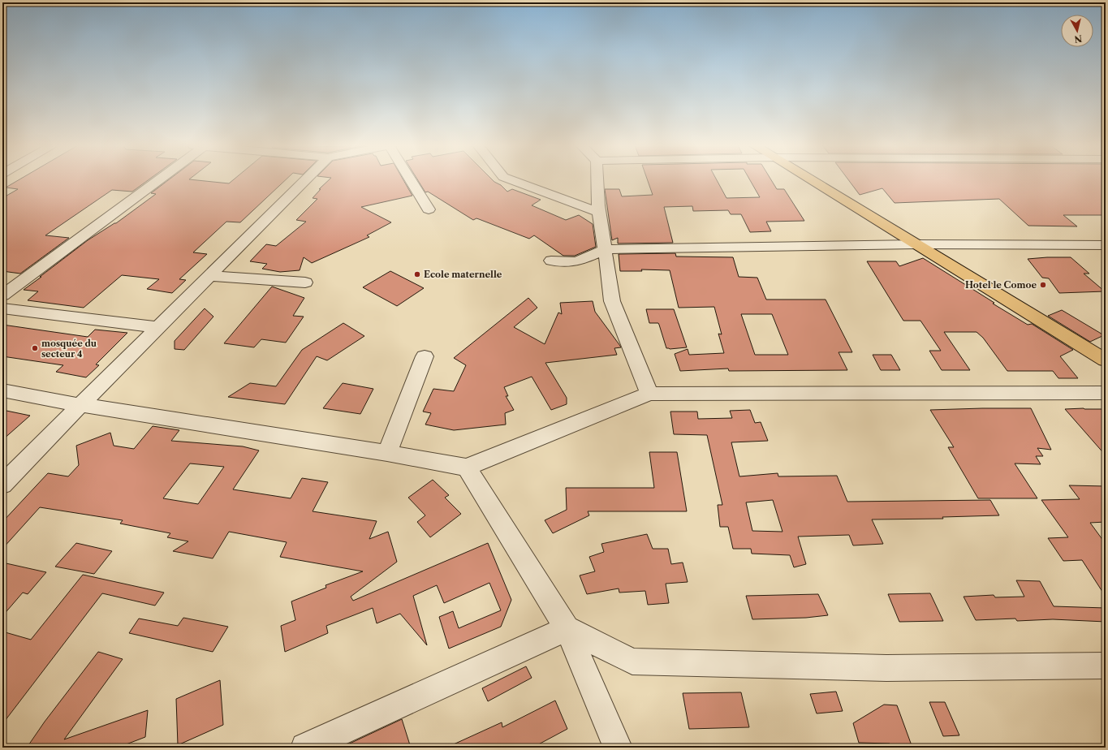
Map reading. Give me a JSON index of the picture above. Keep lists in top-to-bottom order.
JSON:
{
  "places": ["Ecole maternelle", "Hotel le Comoe", "mosquée du secteur 4"],
  "north": "bottom"
}
